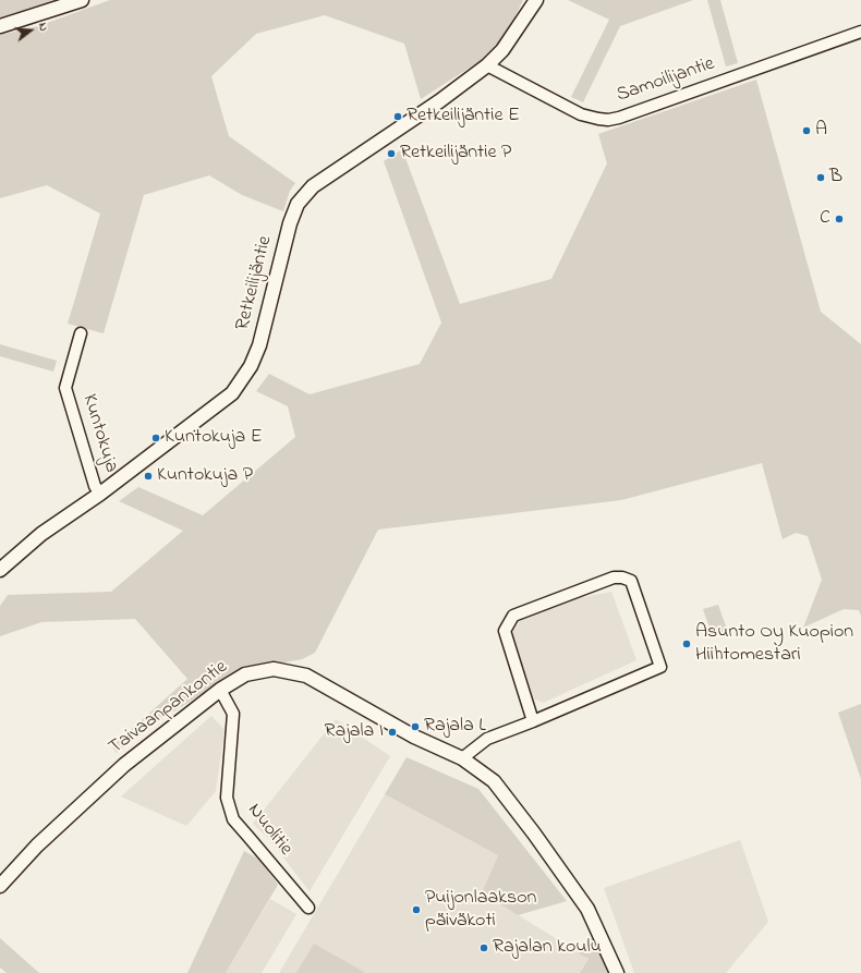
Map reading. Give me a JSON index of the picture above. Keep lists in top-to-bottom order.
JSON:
{
  "streets": {
    "street": [
      "Samoilijantie",
      "Retkeilijäntie",
      "Kuntokuja",
      "Taivaanpankontie",
      "Nuolitie"
    ]
  },
  "crossings": [
    ["Samoilijantie", "Retkeilijäntie"],
    ["Retkeilijäntie", "Kuntokuja"],
    ["Taivaanpankontie", "Nuolitie"]
  ],
  "places": [
    "Retkeilijäntie E",
    "A",
    "Retkeilijäntie P",
    "B",
    "C",
    "Kuntokuja E",
    "Kuntokuja P",
    "Asunto Oy Kuopion Hiihtomestari",
    "Rajala L",
    "Rajala I",
    "Puijonlaakson päiväkoti",
    "Rajalan koulu"
  ],
  "north": "right"
}
